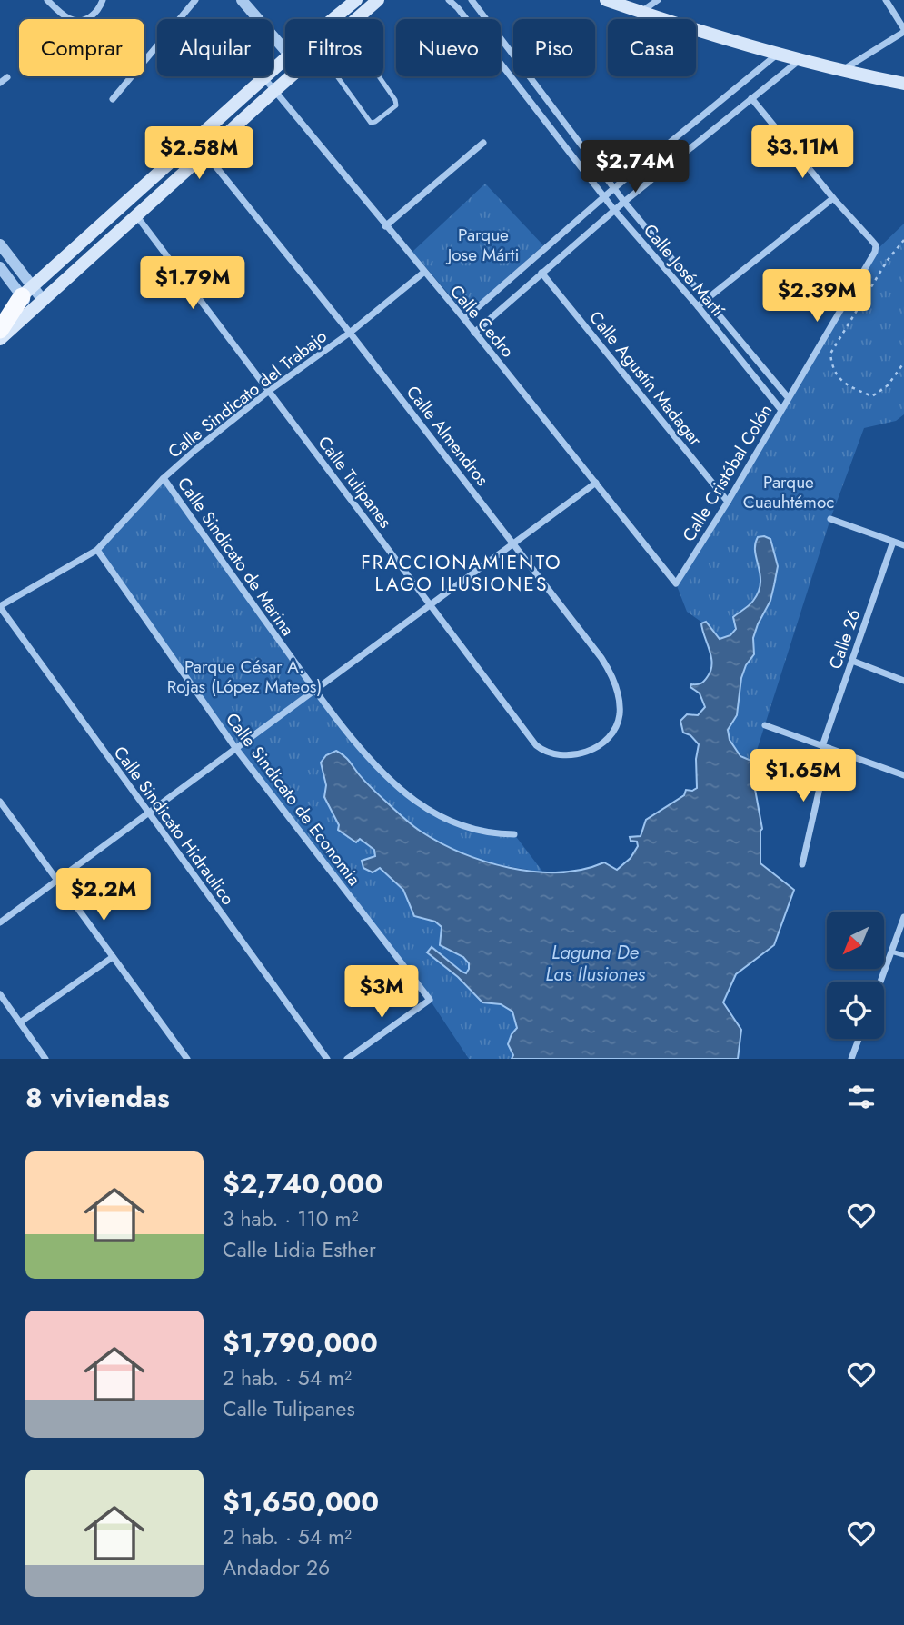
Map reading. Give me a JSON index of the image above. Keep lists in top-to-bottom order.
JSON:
{
  "streets": {
    "street": [
      "Calle José Martí",
      "Calle Cedro",
      "Calle Agustín Madagar",
      "Calle Sindicato del Trabajo",
      "Calle Almendros",
      "Calle Cristóbal Colón",
      "Calle Tulipanes",
      "Calle Sindicato de Marina",
      "Calle 26",
      "Calle Sindicato de Economia",
      "Calle Sindicato Hidraulico"
    ]
  },
  "crossings": [
    ["Calle José Martí", "Calle Cristóbal Colón"],
    ["Calle Cedro", "Calle Sindicato del Trabajo"],
    ["Calle Cedro", "Calle Cristóbal Colón"],
    ["Calle Agustín Madagar", "Calle Cristóbal Colón"],
    ["Calle Sindicato del Trabajo", "Calle Almendros"],
    ["Calle Sindicato del Trabajo", "Calle Tulipanes"],
    ["Calle Sindicato del Trabajo", "Calle Sindicato de Marina"],
    ["Calle Sindicato del Trabajo", "Calle Sindicato de Economia"],
    ["Calle Sindicato del Trabajo", "Calle Sindicato Hidraulico"],
    ["Calle Almendros", "Calle Tulipanes"]
  ],
  "districts": ["FRACCIONAMIENTO LAGO ILUSIONES"],
  "water": ["Laguna De Las Ilusiones"],
  "parks": ["Parque Jose Márti", "Parque Cuauhtémoc", "Parque César A. Rojas (López Mateos)"],
  "north": "bottom left",
  "page": {
    "chip": [
      "Comprar",
      "Alquilar",
      "Filtros",
      "Nuevo",
      "Piso",
      "Casa"
    ],
    "price": [
      "$3.11M",
      "$2.58M",
      "$2.74M",
      "$1.79M",
      "$2.39M",
      "$1.65M",
      "$2.2M",
      "$3M"
    ],
    "heading": "8 viviendas",
    "list": [
      {
        "name": "$2,740,000",
        "note": "3 hab. · 110 m² · Calle Lidia Esther"
      },
      {
        "name": "$1,790,000",
        "note": "2 hab. · 54 m² · Calle Tulipanes"
      },
      {
        "name": "$1,650,000",
        "note": "2 hab. · 54 m² · Andador 26"
      }
    ]
  }
}
